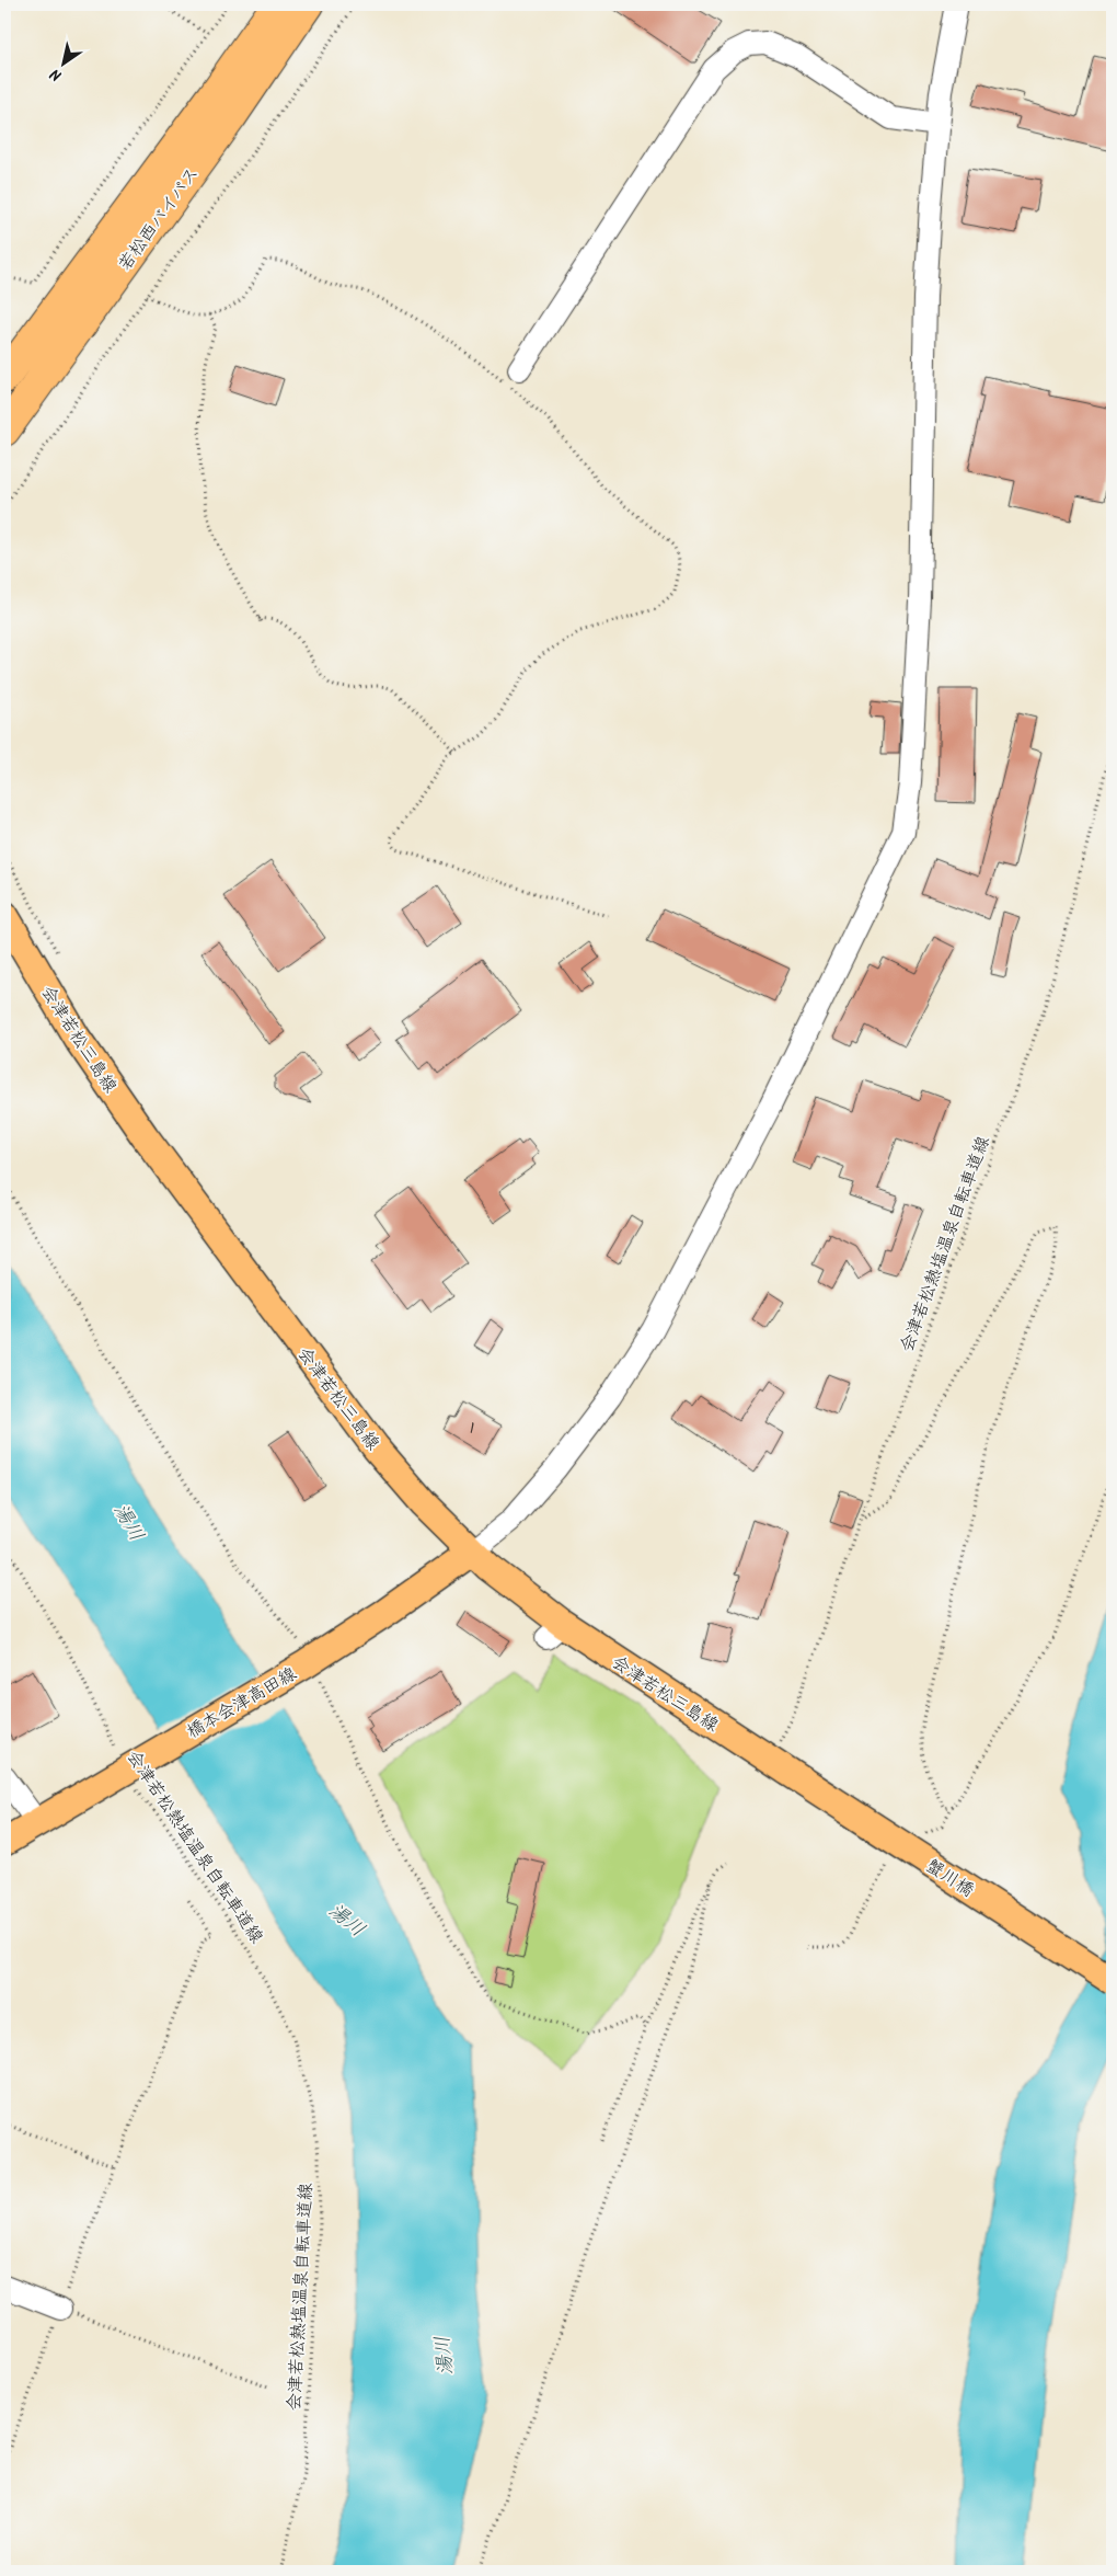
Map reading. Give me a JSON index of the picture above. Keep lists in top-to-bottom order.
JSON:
{
  "streets": {
    "highway": ["若松西バイパス"],
    "main road": ["会津若松三島線", "橋本会津高田線", "蟹川橋"],
    "path": ["会津若松熱塩温泉自転車道線"]
  },
  "crossings": [
    ["会津若松三島線", "会津若松熱塩温泉自転車道線"],
    ["会津若松三島線", "橋本会津高田線"],
    ["会津若松三島線", "蟹川橋"],
    ["会津若松熱塩温泉自転車道線", "橋本会津高田線"],
    ["会津若松熱塩温泉自転車道線", "蟹川橋"]
  ],
  "water": ["湯川"],
  "house_numbers": ["1"],
  "north": "bottom left"
}
